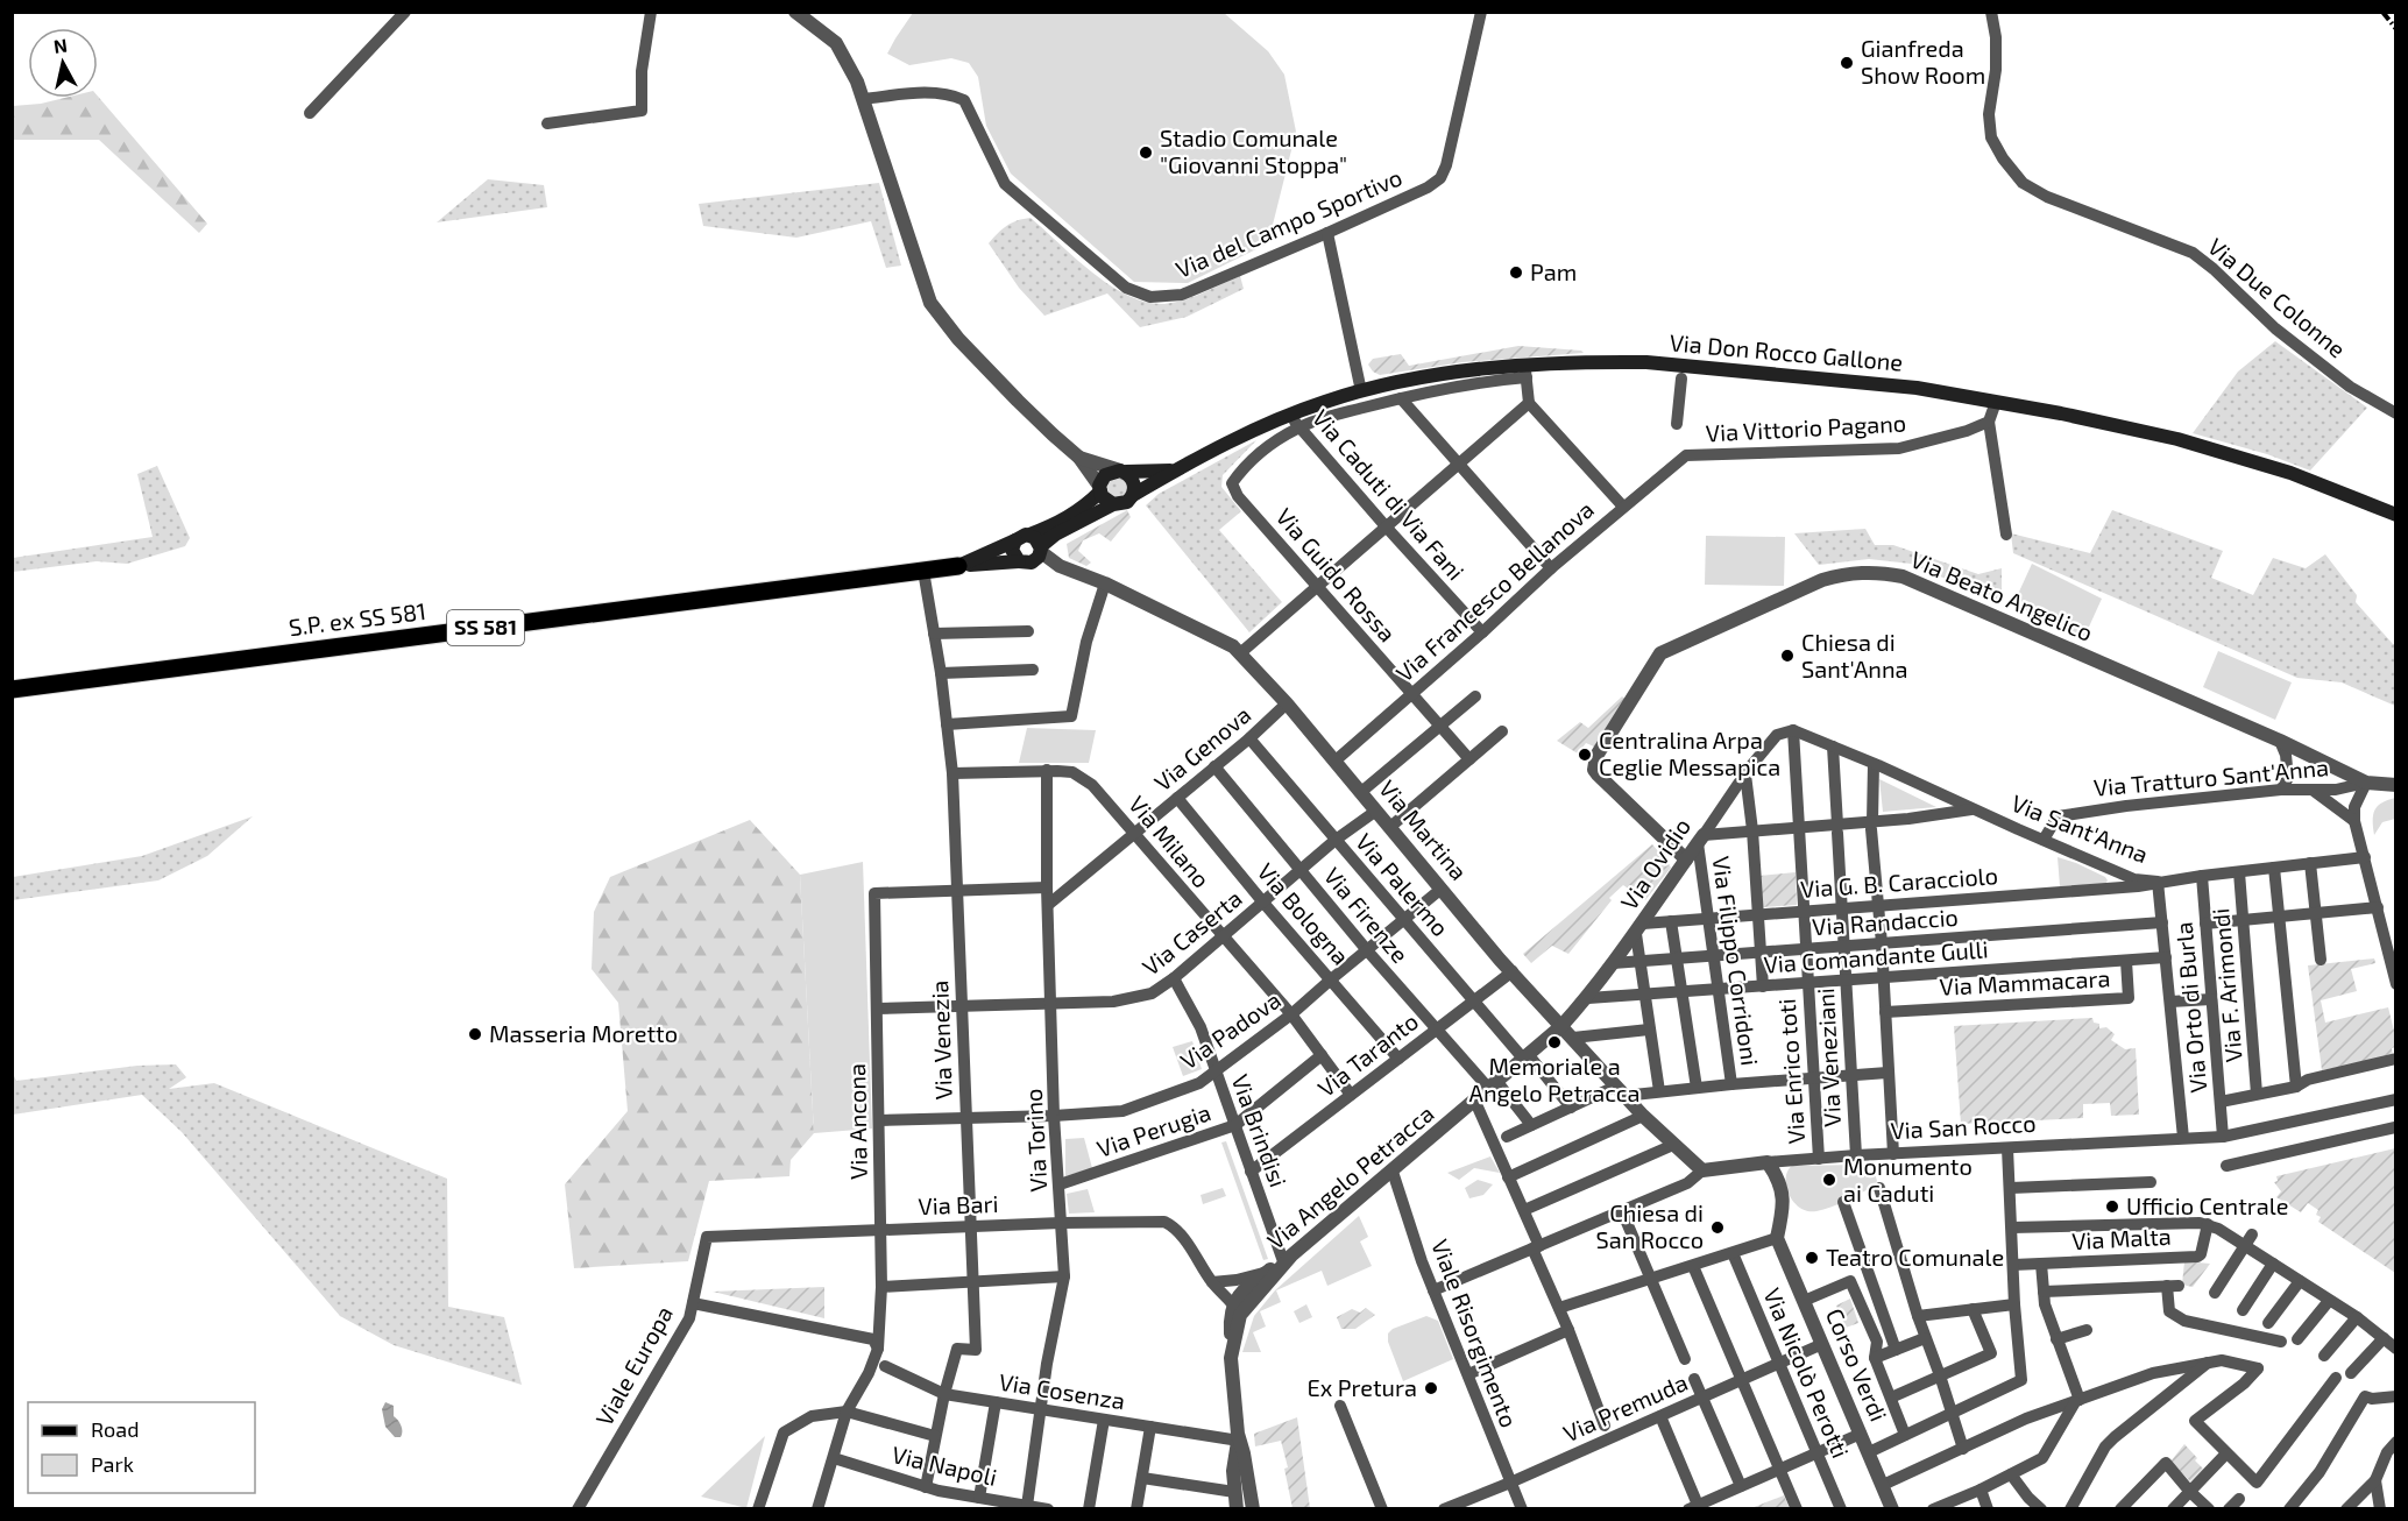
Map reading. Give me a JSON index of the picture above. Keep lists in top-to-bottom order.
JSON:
{
  "streets": {
    "main road": ["Via Don Rocco Gallone", "S.P. ex SS 581", "SS 581"],
    "street": [
      "Via del Campo Sportivo",
      "Via Due Colonne",
      "Via Vittorio Pagano",
      "Via Caduti di Via Fani",
      "Via Guido Rossa",
      "Via Francesco Bellanova",
      "Via Beato Angelico",
      "Via Genova",
      "Via Tratturo Sant'Anna",
      "Via Sant'Anna",
      "Via Martina",
      "Via Milano",
      "Via Ovidio",
      "Via G. B. Caracciolo",
      "Via Palermo",
      "Via Bologna",
      "Via Firenze",
      "Via Randaccio",
      "Via Caserta",
      "Via Comandante Gulli",
      "Via Filippo Corridoni",
      "Via Mammacara",
      "Via F. Arimondi",
      "Via Orto di Burla",
      "Via Padova",
      "Via Venezia",
      "Via Taranto",
      "Via Veneziani",
      "Via Enrico toti",
      "Via Ancona",
      "Via San Rocco",
      "Via Perugia",
      "Via Brindisi",
      "Via Torino",
      "Via Angelo Petracca",
      "Via Bari",
      "Via Malta",
      "Viale Risorgimento",
      "Corso Verdi",
      "Viale Europa",
      "Via Nicolò Perotti",
      "Via Cosenza",
      "Via Premuda",
      "Via Napoli"
    ]
  },
  "crossings": [
    ["Via Don Rocco Gallone", "Via Caduti di Via Fani"],
    ["Via Don Rocco Gallone", "Via Guido Rossa"],
    ["Via Vittorio Pagano", "Via Francesco Bellanova"],
    ["Via Caduti di Via Fani", "Via Guido Rossa"],
    ["Via Caduti di Via Fani", "Via Francesco Bellanova"],
    ["Via Guido Rossa", "Via Francesco Bellanova"],
    ["Via Francesco Bellanova", "Via Martina"],
    ["Via Beato Angelico", "Via Tratturo Sant'Anna"],
    ["Via Beato Angelico", "Via Ovidio"],
    ["S.P. ex SS 581", "Via Venezia"],
    ["Via Genova", "Via Martina"],
    ["Via Genova", "Via Milano"],
    ["Via Genova", "Via Palermo"],
    ["Via Genova", "Via Bologna"],
    ["Via Genova", "Via Firenze"],
    ["Via Genova", "Via Torino"],
    ["Via Tratturo Sant'Anna", "Via Sant'Anna"],
    ["Via Sant'Anna", "Via Ovidio"],
    ["Via Sant'Anna", "Via G. B. Caracciolo"],
    ["Via Sant'Anna", "Via Randaccio"],
    ["Via Sant'Anna", "Via Comandante Gulli"],
    ["Via Sant'Anna", "Via Veneziani"],
    ["Via Sant'Anna", "Via Enrico toti"],
    ["Via Sant'Anna", "Via San Rocco"],
    ["Via Martina", "Via Ovidio"],
    ["Via Martina", "Via Caserta"],
    ["Via Martina", "Via Padova"],
    ["Via Martina", "Via Taranto"],
    ["Via Martina", "Via San Rocco"],
    ["Via Martina", "Via Angelo Petracca"],
    ["Via Milano", "Via Caserta"],
    ["Via Milano", "Via Padova"],
    ["Via Milano", "Via Venezia"],
    ["Via Milano", "Via Taranto"],
    ["Via Milano", "Via Perugia"],
    ["Via Milano", "Via Torino"],
    ["Via Ovidio", "Via G. B. Caracciolo"],
    ["Via Ovidio", "Via Randaccio"],
    ["Via Ovidio", "Via Comandante Gulli"],
    ["Via Ovidio", "Via Filippo Corridoni"],
    ["Via Ovidio", "Via Enrico toti"],
    ["Via Ovidio", "Via Angelo Petracca"],
    ["Via G. B. Caracciolo", "Via Filippo Corridoni"],
    ["Via G. B. Caracciolo", "Via F. Arimondi"],
    ["Via G. B. Caracciolo", "Via Orto di Burla"],
    ["Via G. B. Caracciolo", "Via Veneziani"],
    ["Via G. B. Caracciolo", "Via Enrico toti"],
    ["Via Palermo", "Via Caserta"],
    ["Via Palermo", "Via Padova"],
    ["Via Palermo", "Via Taranto"],
    ["Via Palermo", "Via Angelo Petracca"],
    ["Via Bologna", "Via Caserta"],
    ["Via Bologna", "Via Padova"],
    ["Via Bologna", "Via Taranto"],
    ["Via Firenze", "Via Caserta"],
    ["Via Firenze", "Via Padova"],
    ["Via Firenze", "Via Taranto"],
    ["Via Firenze", "Via Angelo Petracca"],
    ["Via Randaccio", "Via Filippo Corridoni"],
    ["Via Randaccio", "Via Veneziani"],
    ["Via Randaccio", "Via Enrico toti"],
    ["Via Caserta", "Via Venezia"],
    ["Via Caserta", "Via Ancona"],
    ["Via Caserta", "Via Brindisi"],
    ["Via Caserta", "Via Torino"],
    ["Via Comandante Gulli", "Via Filippo Corridoni"],
    ["Via Comandante Gulli", "Via Mammacara"],
    ["Via Comandante Gulli", "Via Veneziani"],
    ["Via Comandante Gulli", "Via Enrico toti"],
    ["Via Orto di Burla", "Via San Rocco"],
    ["Via Padova", "Via Venezia"],
    ["Via Padova", "Via Ancona"],
    ["Via Padova", "Via Brindisi"],
    ["Via Padova", "Via Torino"],
    ["Via Venezia", "Via Ancona"],
    ["Via Venezia", "Via Bari"],
    ["Via Venezia", "Via Cosenza"],
    ["Via Venezia", "Via Napoli"],
    ["Via Taranto", "Via Brindisi"],
    ["Via Veneziani", "Via San Rocco"],
    ["Via Enrico toti", "Via San Rocco"],
    ["Via Ancona", "Via Bari"],
    ["Via Perugia", "Via Brindisi"],
    ["Via Perugia", "Via Torino"],
    ["Via Brindisi", "Via Angelo Petracca"],
    ["Via Torino", "Via Bari"],
    ["Via Torino", "Via Cosenza"],
    ["Via Torino", "Via Napoli"],
    ["Via Angelo Petracca", "Via Bari"],
    ["Via Angelo Petracca", "Viale Risorgimento"],
    ["Via Bari", "Viale Europa"],
    ["Viale Risorgimento", "Via Premuda"],
    ["Corso Verdi", "Via Premuda"],
    ["Via Nicolò Perotti", "Via Premuda"]
  ],
  "places": [
    "Gianfreda Show Room",
    "Stadio Comunale \"Giovanni Stoppa\"",
    "Pam",
    "Chiesa di Sant'Anna",
    "Centralina Arpa Ceglie Messapica",
    "Masseria Moretto",
    "Memoriale a Angelo Petracca",
    "Monumento ai Caduti",
    "Ufficio Centrale",
    "Chiesa di San Rocco",
    "Teatro Comunale",
    "Ex Pretura"
  ],
  "legend": ["Road", "Park"],
  "north": "top"
}
